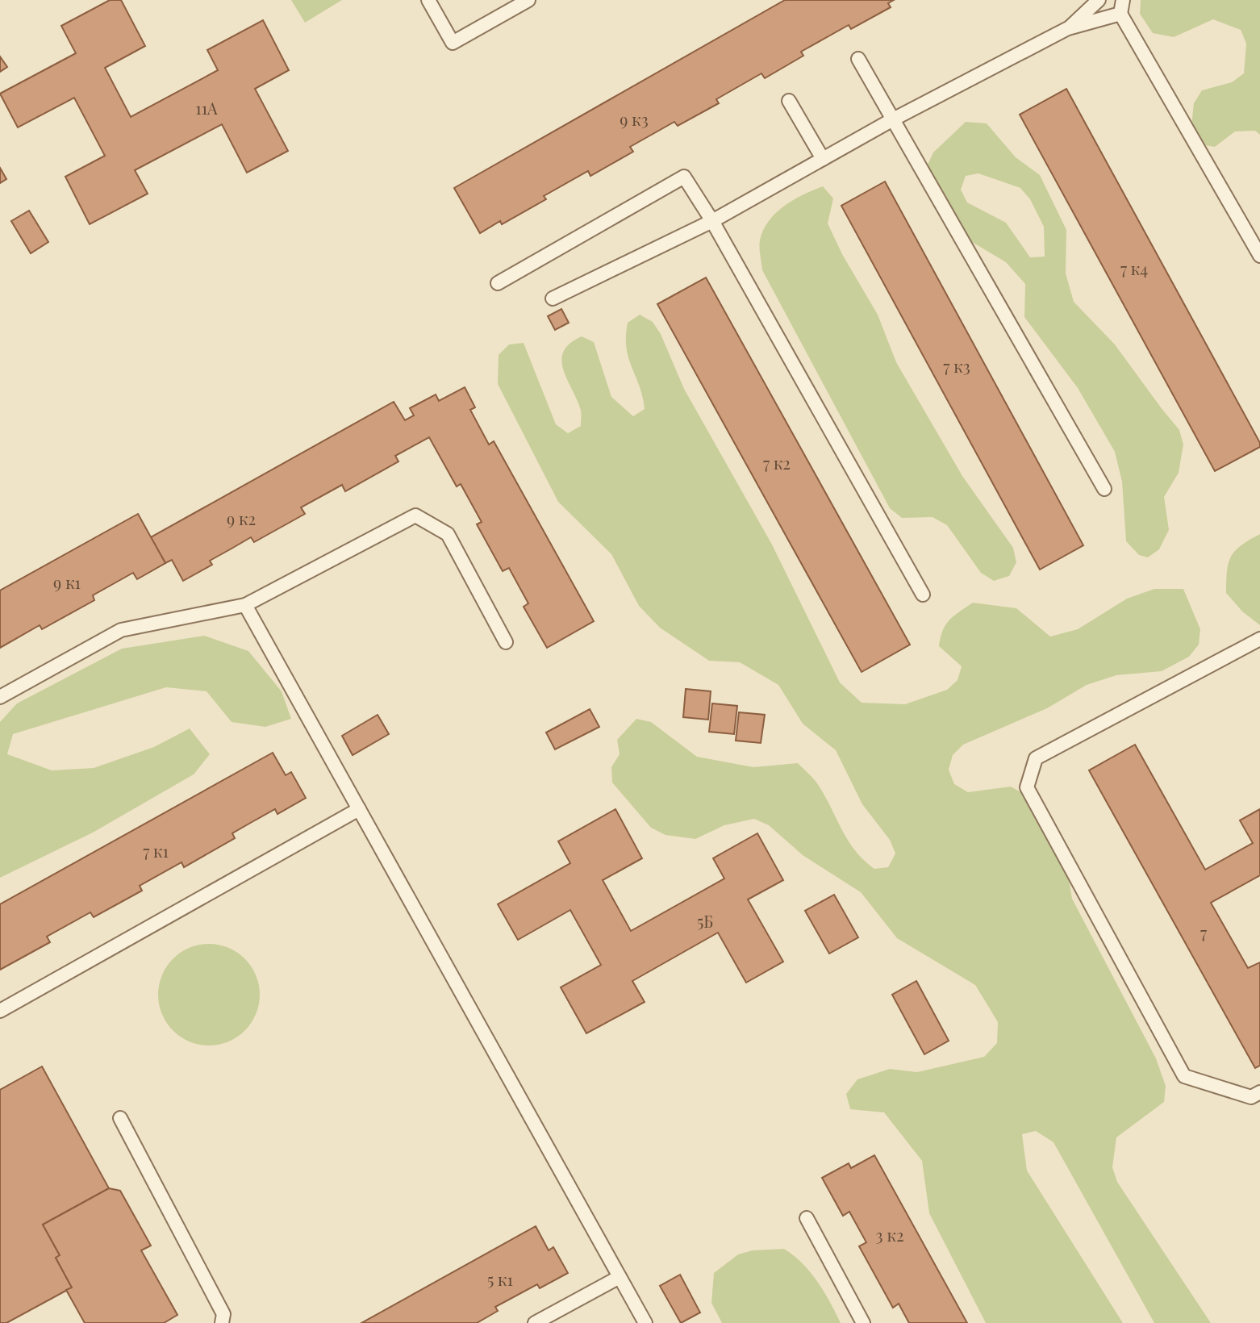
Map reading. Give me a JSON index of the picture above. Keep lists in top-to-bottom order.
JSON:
{
  "house_numbers": [
    "11А",
    "9 к3",
    "7 к4",
    "7 к3",
    "7 к2",
    "9 к2",
    "9 к1",
    "7 к1",
    "5Б",
    "7",
    "3 к2",
    "5 к1"
  ]
}
